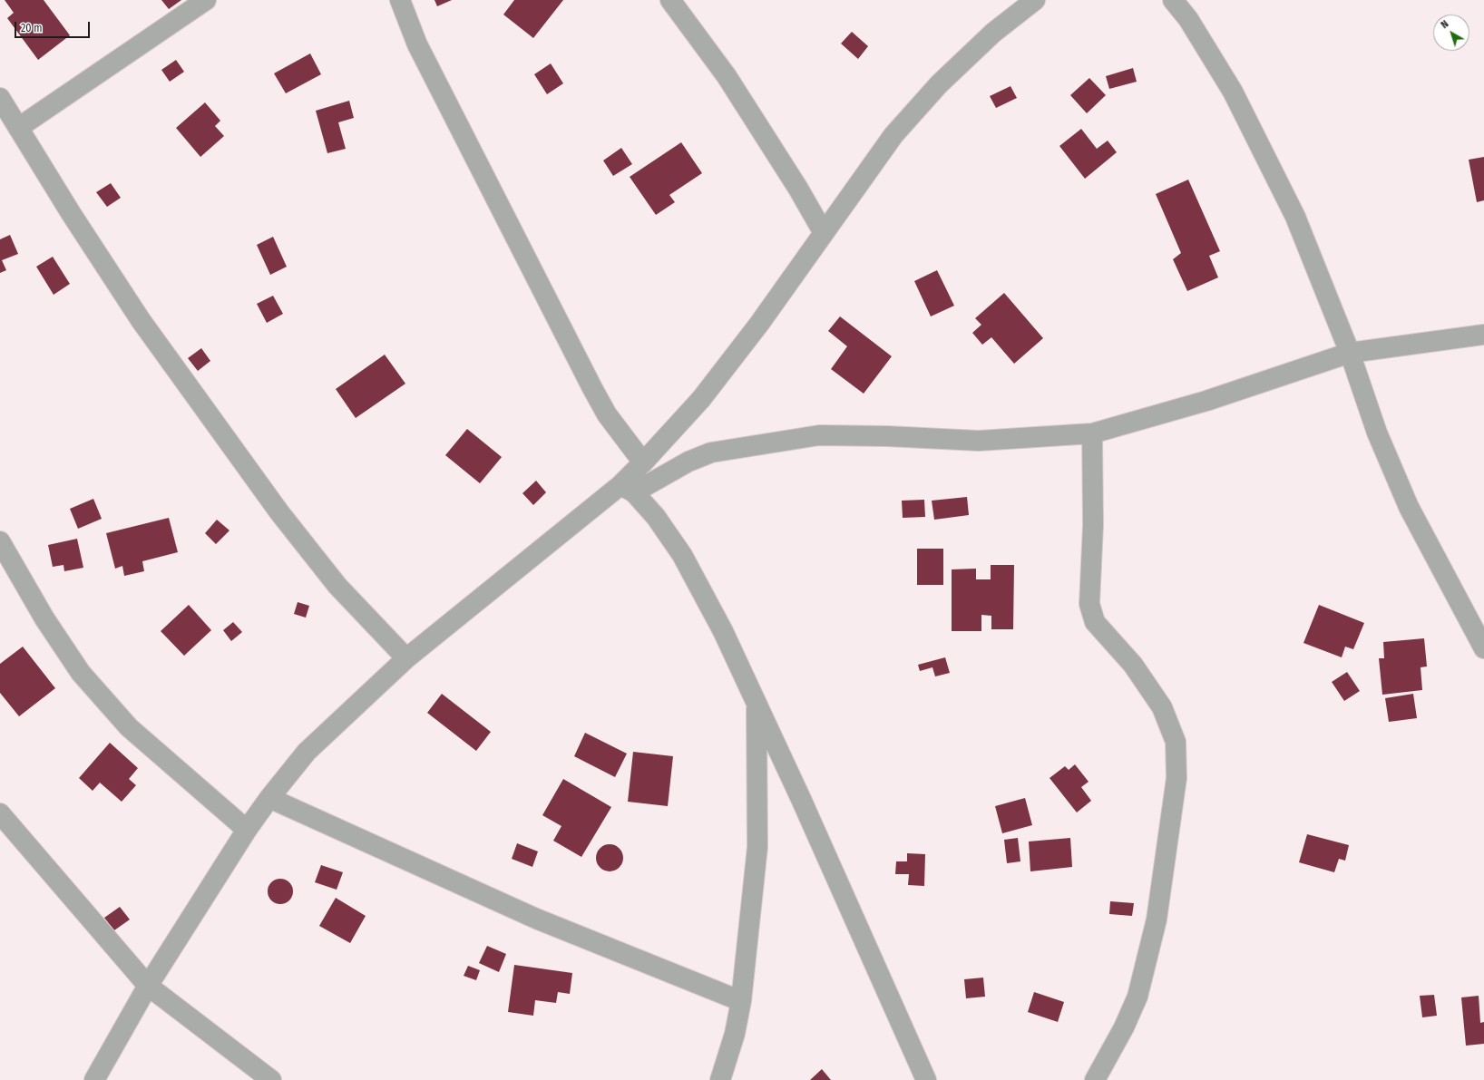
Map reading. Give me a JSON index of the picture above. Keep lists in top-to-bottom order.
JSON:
{
  "scale_bar": "20 m",
  "north": "top left"
}
